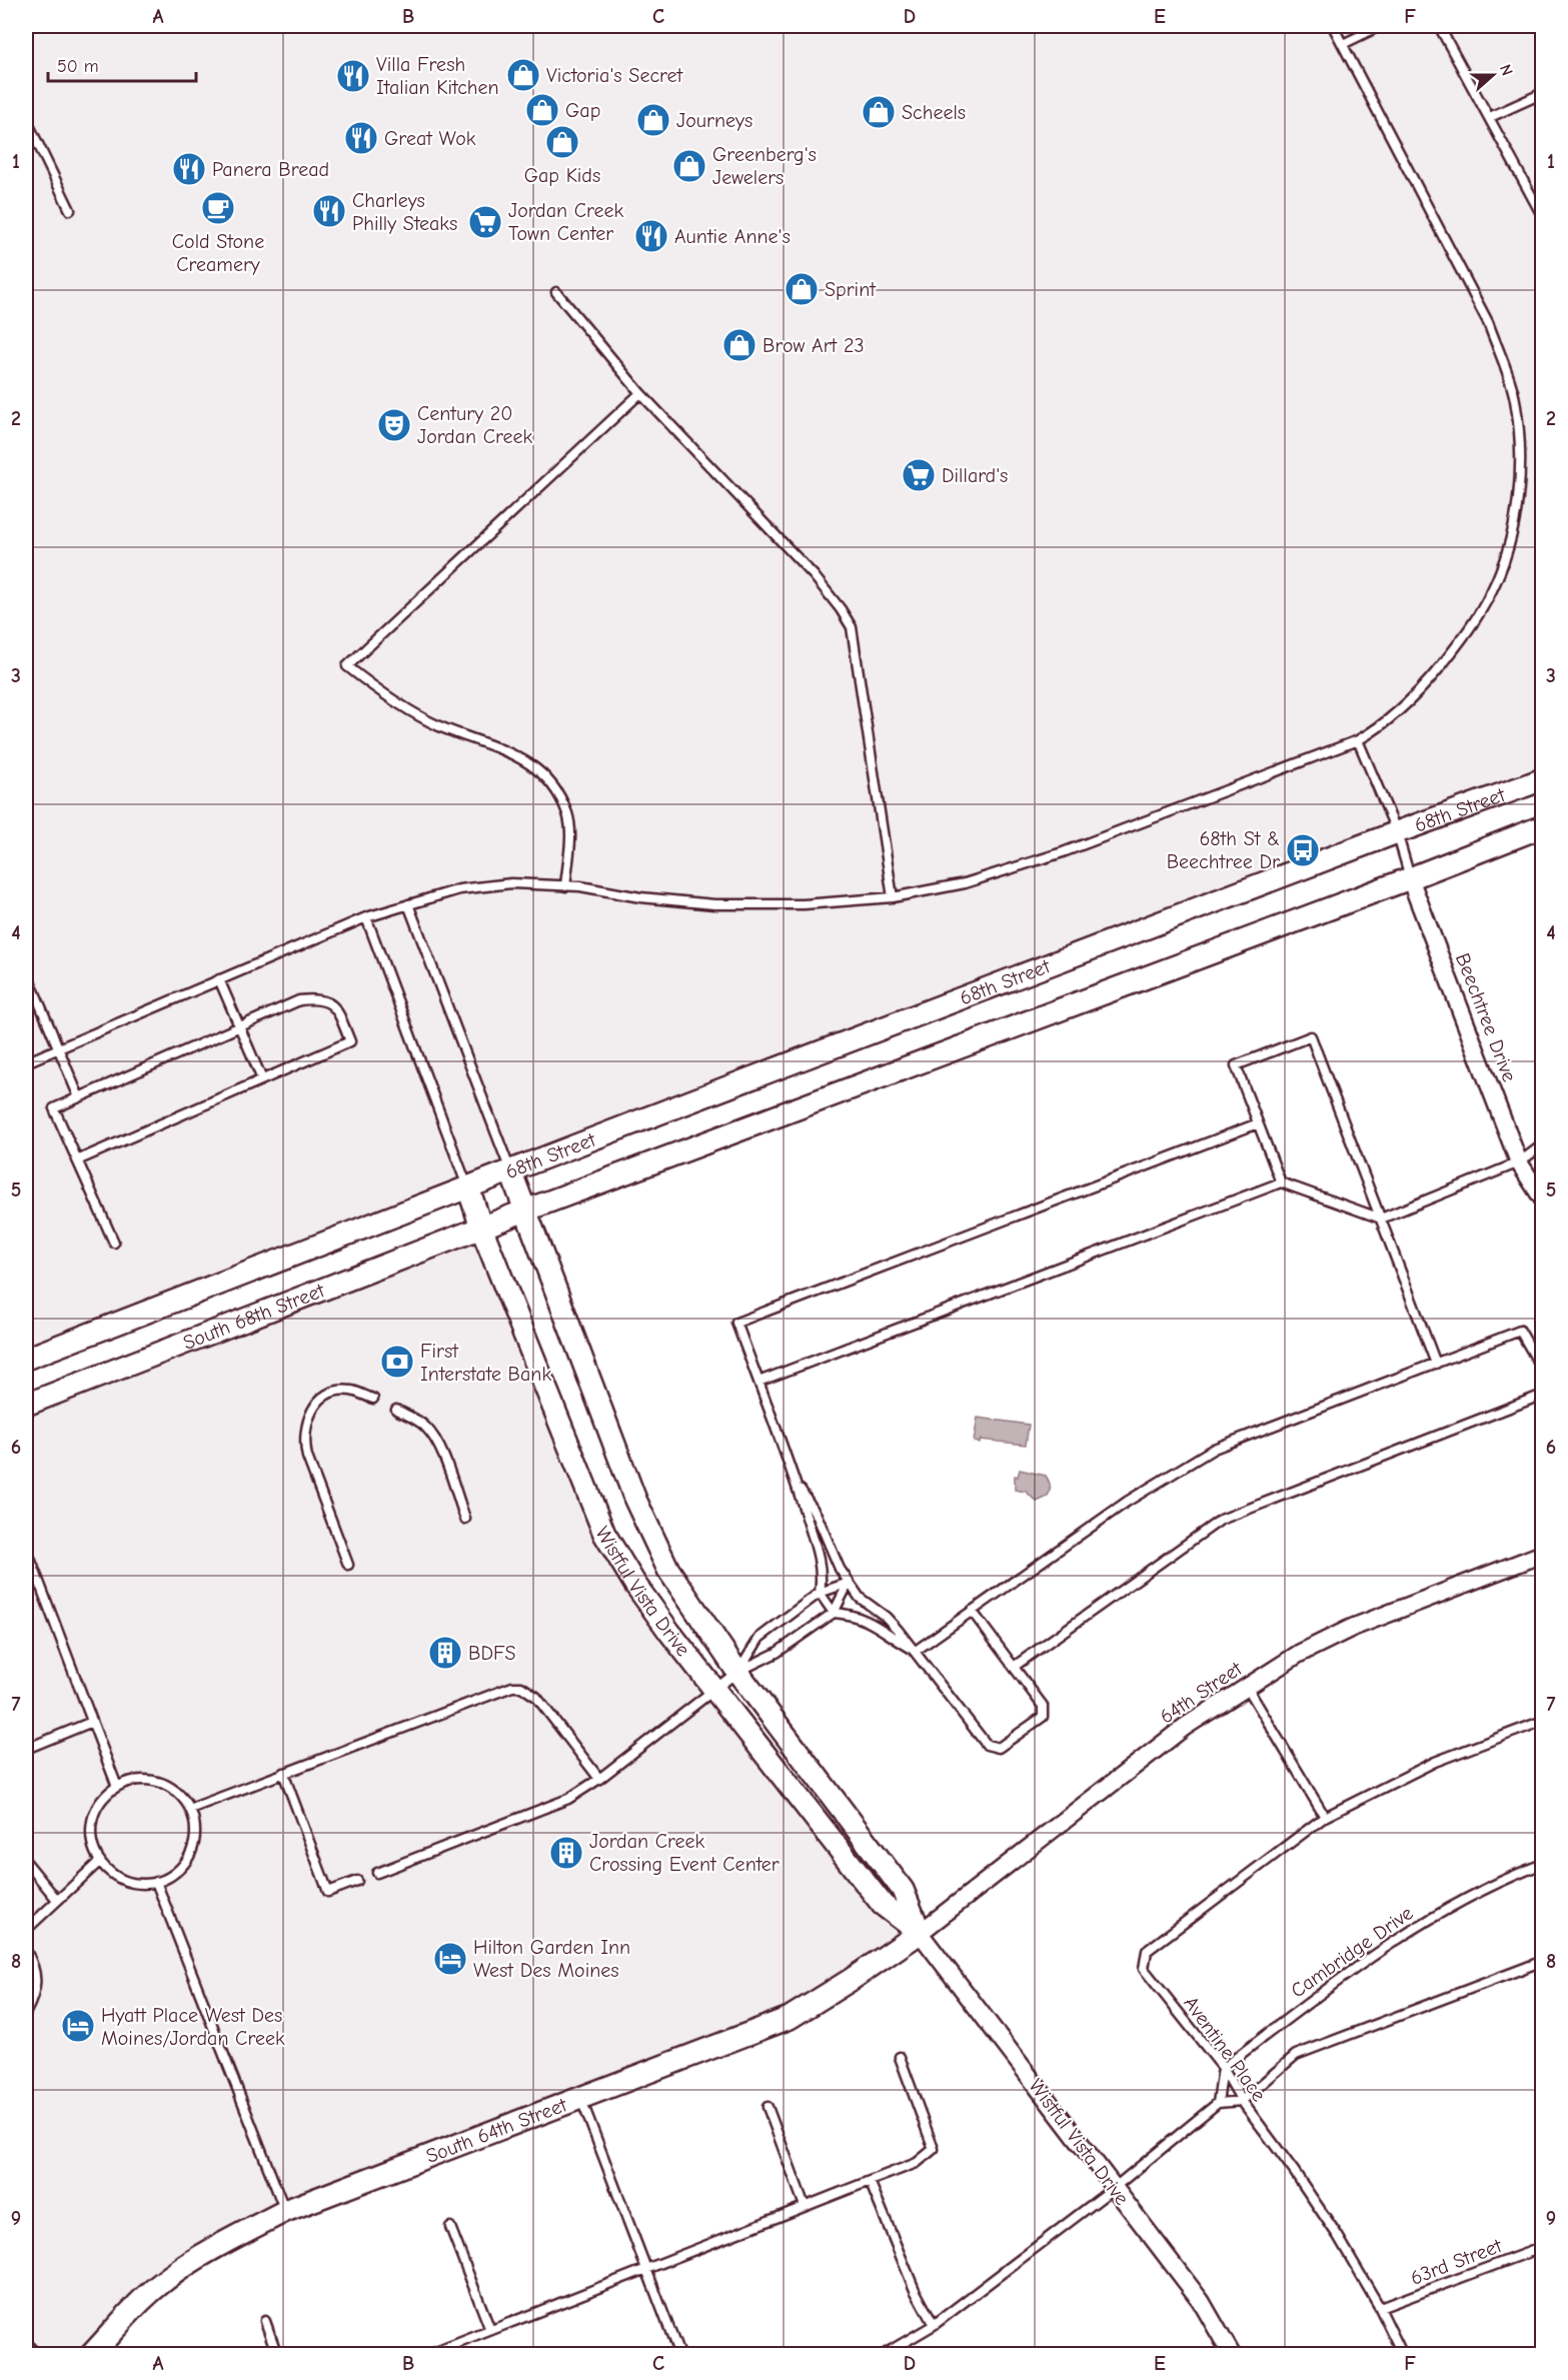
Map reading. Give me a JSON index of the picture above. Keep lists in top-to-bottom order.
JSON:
{
  "streets": {
    "street": [
      "68th Street",
      "Beechtree Drive",
      "South 68th Street",
      "Wistful Vista Drive",
      "64th Street",
      "South 64th Street"
    ],
    "lane": ["Cambridge Drive", "Aventine Place", "63rd Street"]
  },
  "crossings": [
    ["68th Street", "Wistful Vista Drive"],
    ["South 68th Street", "Wistful Vista Drive"],
    ["Wistful Vista Drive", "64th Street"],
    ["Wistful Vista Drive", "South 64th Street"],
    ["64th Street", "South 64th Street"],
    ["Cambridge Drive", "Aventine Place"],
    ["Aventine Place", "63rd Street"]
  ],
  "places": {
    "shop": [
      "Victoria's Secret",
      "Gap",
      "Scheels",
      "Journeys",
      "Gap Kids",
      "Greenberg's Jewelers",
      "Sprint",
      "Brow Art 23"
    ],
    "restaurant": [
      "Villa Fresh Italian Kitchen",
      "Great Wok",
      "Panera Bread",
      "Charleys Philly Steaks",
      "Auntie Anne's"
    ],
    "cafe": ["Cold Stone Creamery"],
    "supermarket": ["Jordan Creek Town Center", "Dillard's"],
    "theatre": ["Century 20 Jordan Creek"],
    "bus stop": ["68th St & Beechtree Dr"],
    "bank": ["First Interstate Bank"],
    "building": ["BDFS", "Jordan Creek Crossing Event Center"],
    "hotel": ["Hilton Garden Inn West Des Moines", "Hyatt Place West Des Moines/Jordan Creek"]
  },
  "scale_bar": "50 m",
  "north": "right",
  "grid": {
    "columns": [
      "A",
      "B",
      "C",
      "D",
      "E",
      "F"
    ],
    "rows": [
      "1",
      "2",
      "3",
      "4",
      "5",
      "6",
      "7",
      "8",
      "9"
    ]
  }
}
